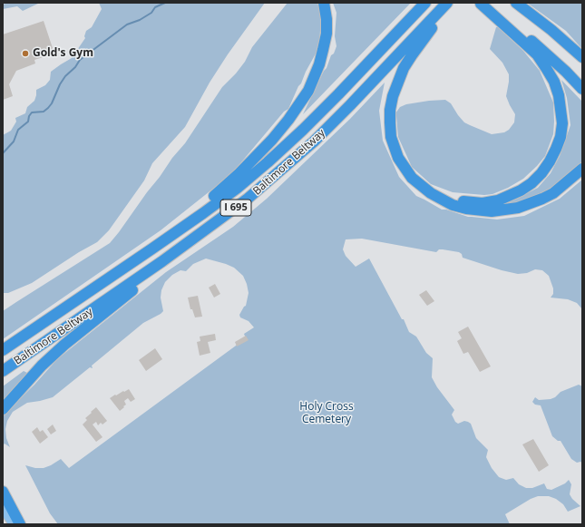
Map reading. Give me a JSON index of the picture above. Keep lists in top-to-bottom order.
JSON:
{
  "streets": {
    "highway": ["Baltimore Beltway", "I 695"]
  },
  "parks": ["Holy Cross Cemetery"],
  "places": ["Gold's Gym"]
}
